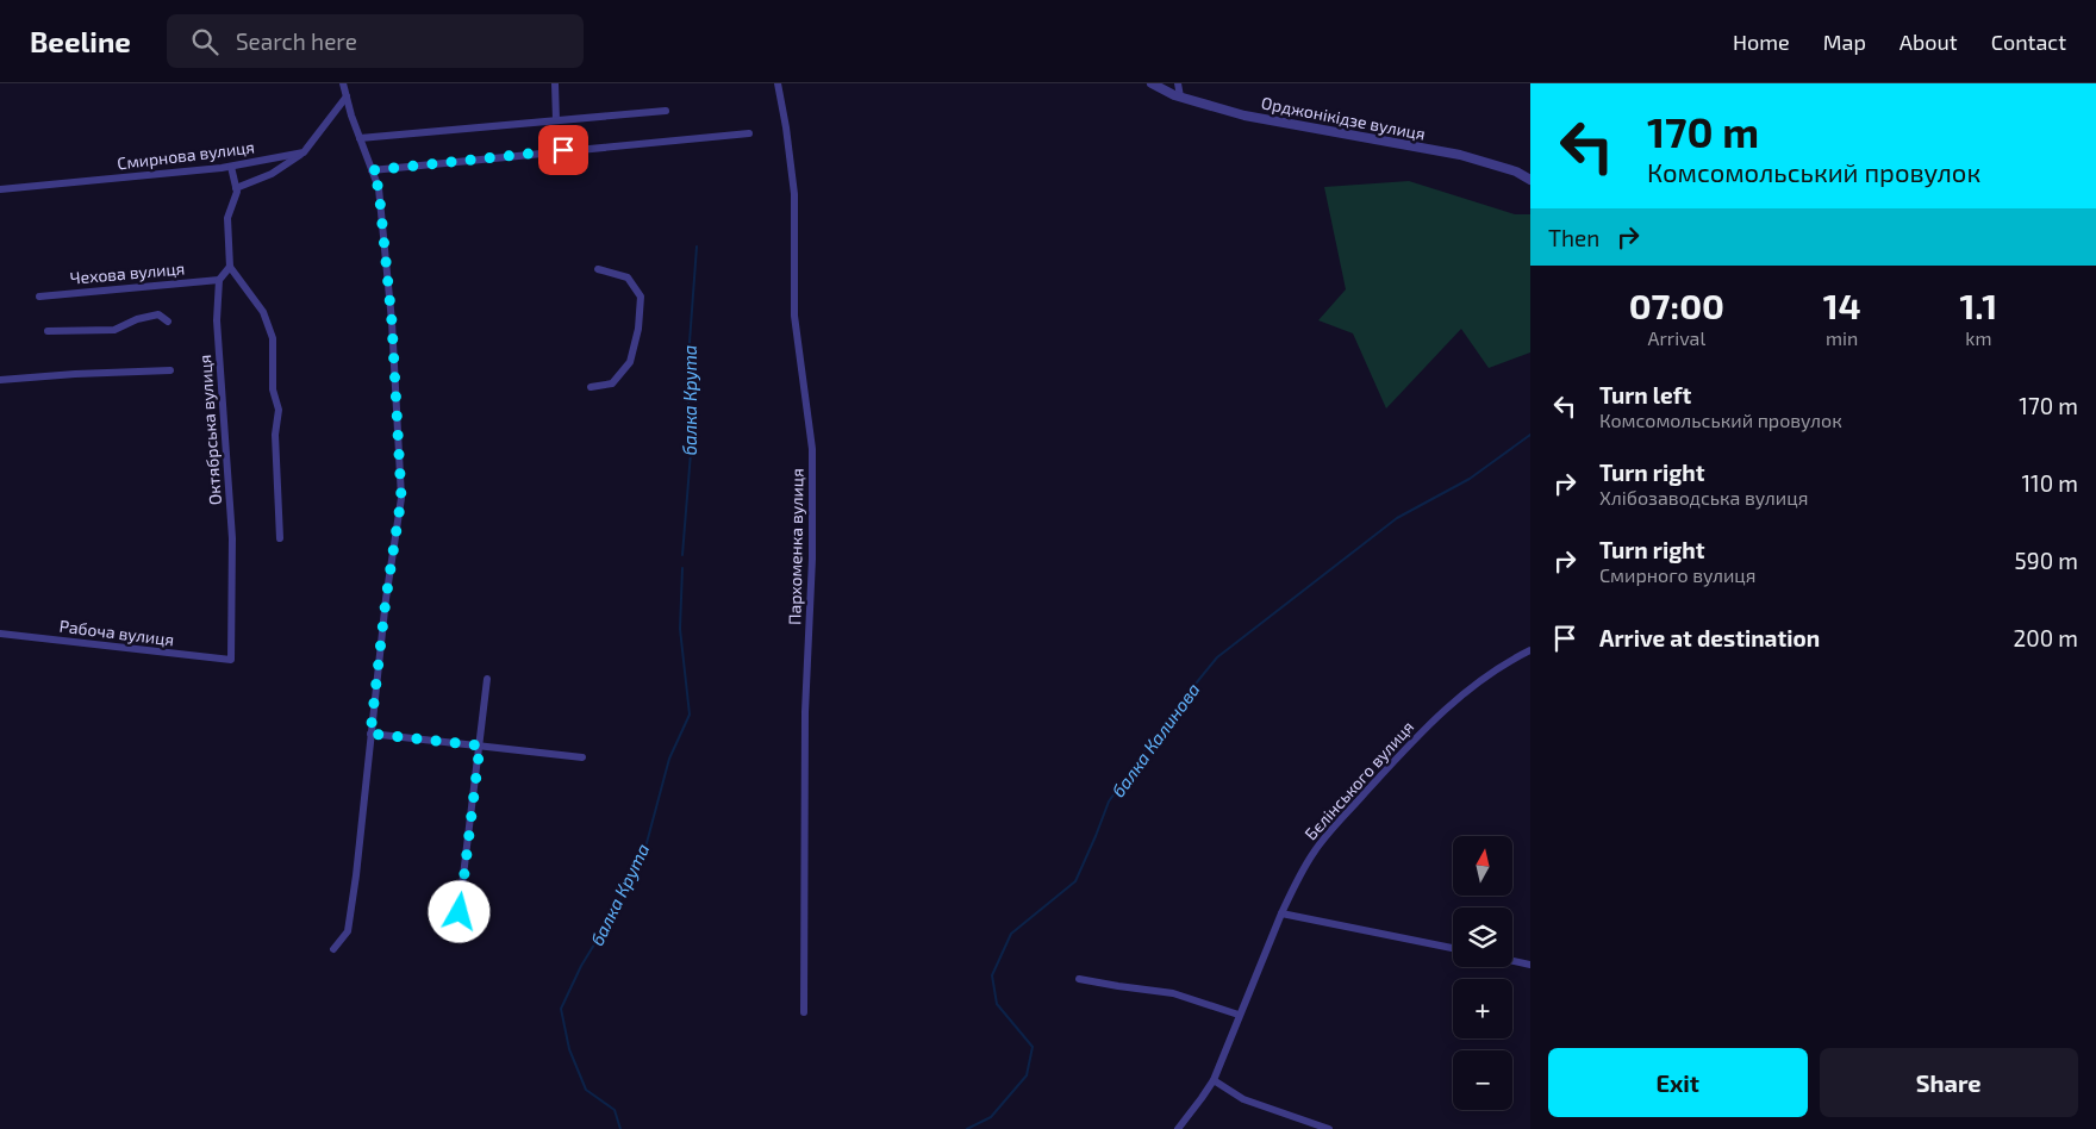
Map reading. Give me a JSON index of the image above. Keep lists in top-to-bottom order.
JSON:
{
  "streets": {
    "street": [
      "Орджонікідзе вулиця",
      "Смирнова вулиця",
      "Чехова вулиця",
      "Октябрська вулиця",
      "Пархоменка вулиця",
      "Рабоча вулиця",
      "Бєлінського вулиця"
    ]
  },
  "crossings": [
    ["Чехова вулиця", "Октябрська вулиця"],
    ["Октябрська вулиця", "Рабоча вулиця"]
  ],
  "water": ["балка Крута", "балка Калинова"],
  "north": "top",
  "page": {
    "header": "Beeline",
    "search": "Search here",
    "nav": [
      "Home",
      "Map",
      "About",
      "Contact"
    ],
    "turn": ["170 m", "Комсомольський провулок"],
    "then": "Then",
    "eta": [
      "07:00",
      "Arrival",
      "14",
      "min",
      "1.1",
      "km"
    ],
    "list": [
      {
        "name": "Turn left",
        "note": "Комсомольський провулок",
        "value": "170 m"
      },
      {
        "name": "Turn right",
        "note": "Хлібозаводська вулиця",
        "value": "110 m"
      },
      {
        "name": "Turn right",
        "note": "Смирного вулиця",
        "value": "590 m"
      },
      {
        "name": "Arrive at destination",
        "value": "200 m"
      }
    ],
    "map_buttons": ["+", "−"],
    "buttons": ["Exit", "Share"]
  }
}
